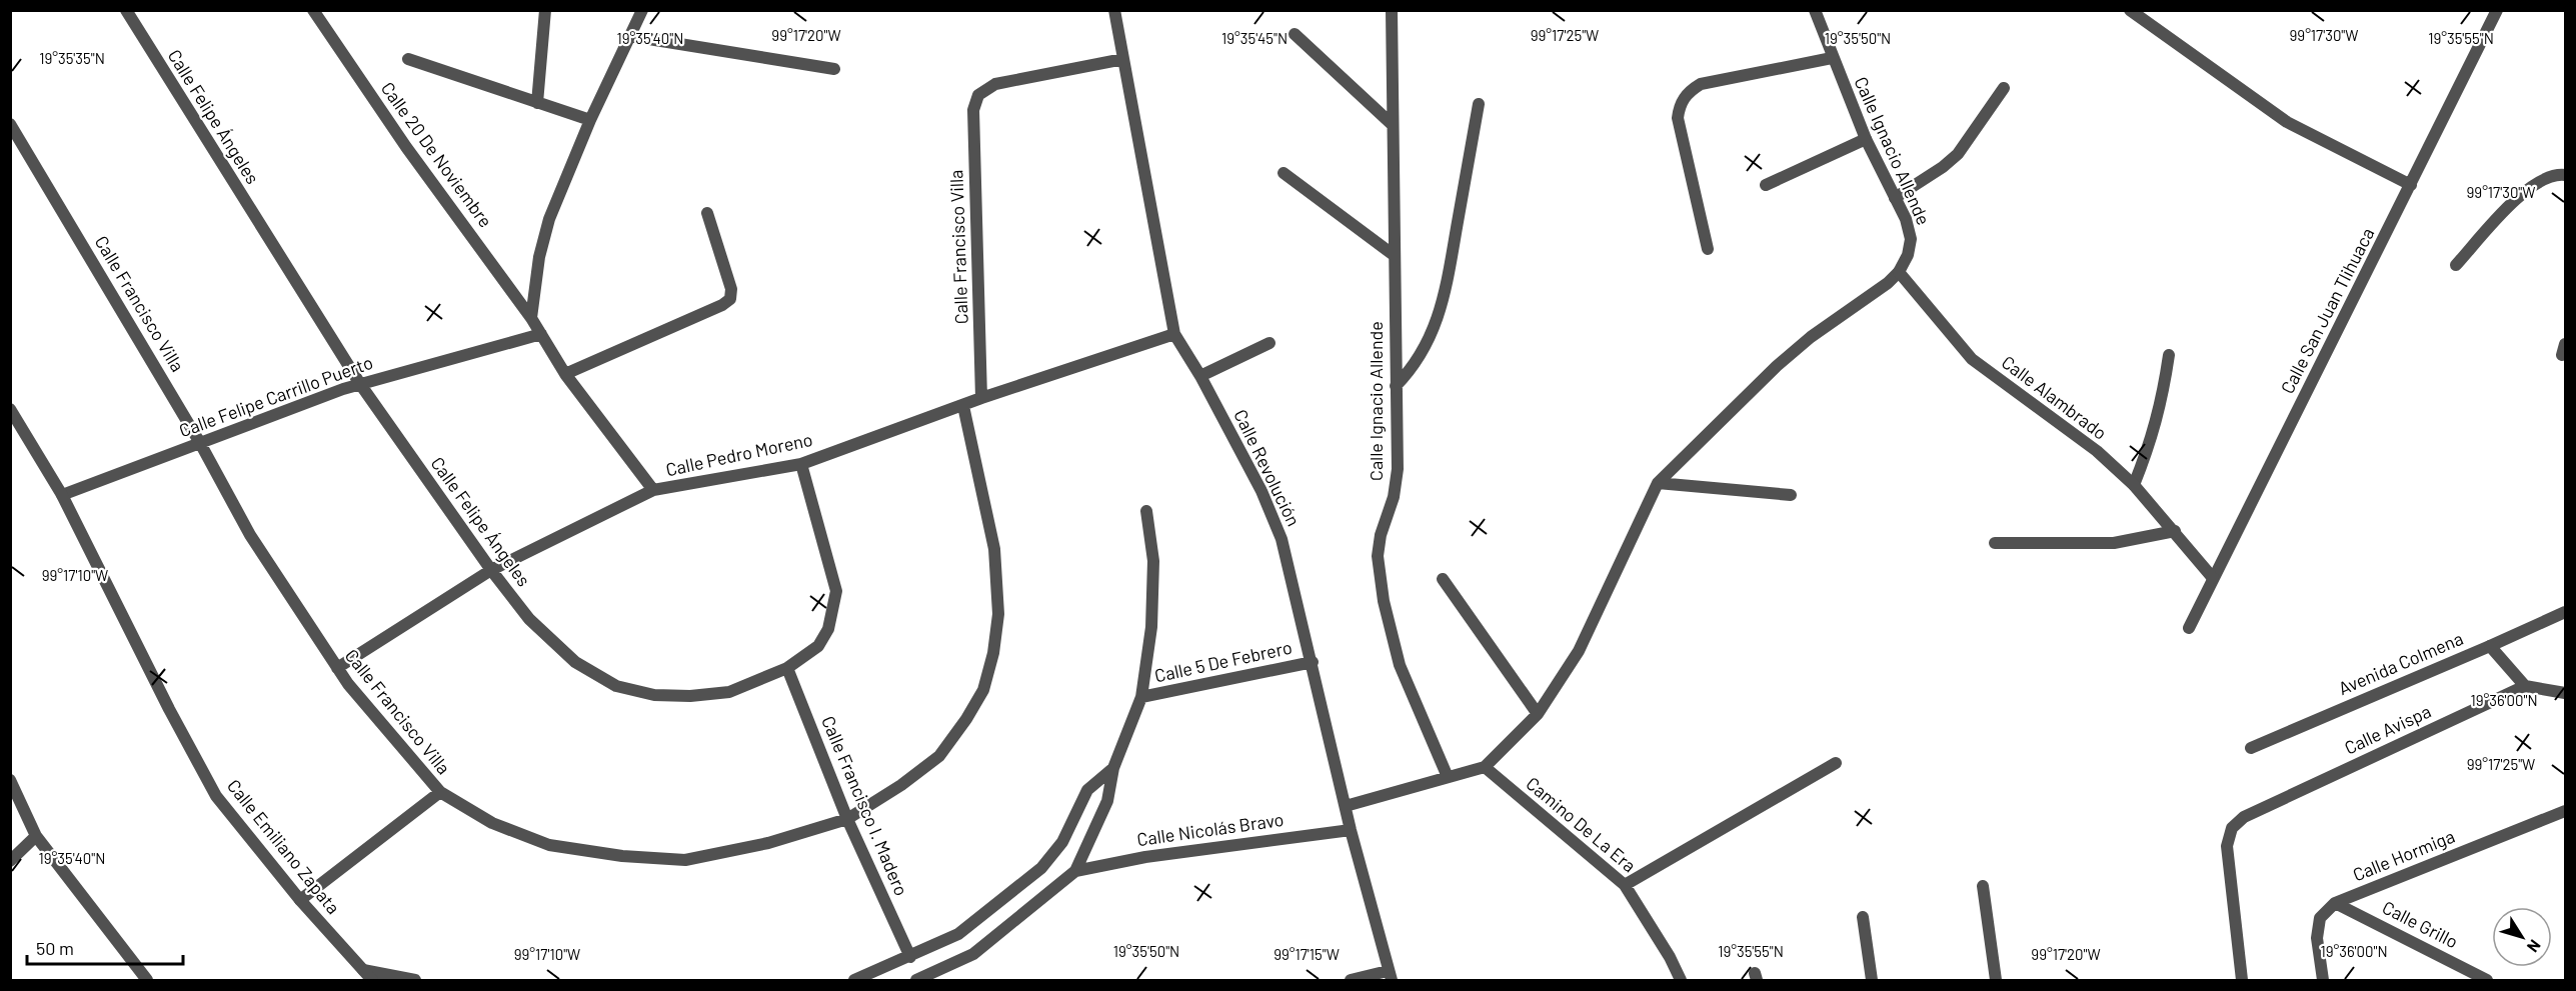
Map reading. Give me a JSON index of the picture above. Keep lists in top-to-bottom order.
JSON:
{
  "streets": {
    "street": [
      "Calle Felipe Ángeles",
      "Calle Ignacio Allende",
      "Calle 20 De Noviembre",
      "Calle Francisco Villa",
      "Calle San Juan Tlihuaca",
      "Calle Felipe Carrillo Puerto",
      "Calle Alambrado",
      "Calle Pedro Moreno",
      "Calle Revolución",
      "Calle 5 De Febrero",
      "Avenida Colmena",
      "Calle Avispa",
      "Calle Francisco I. Madero",
      "Camino De La Era",
      "Calle Nicolás Bravo",
      "Calle Emiliano Zapata",
      "Calle Hormiga",
      "Calle Grillo"
    ]
  },
  "crossings": [
    ["Calle Felipe Ángeles", "Calle Felipe Carrillo Puerto"],
    ["Calle Felipe Ángeles", "Calle Pedro Moreno"],
    ["Calle Felipe Ángeles", "Calle Francisco I. Madero"],
    ["Calle Ignacio Allende", "Calle Alambrado"],
    ["Calle 20 De Noviembre", "Calle Felipe Carrillo Puerto"],
    ["Calle 20 De Noviembre", "Calle Pedro Moreno"],
    ["Calle Francisco Villa", "Calle Felipe Carrillo Puerto"],
    ["Calle Francisco Villa", "Calle Pedro Moreno"],
    ["Calle Francisco Villa", "Calle Revolución"],
    ["Calle Francisco Villa", "Calle Francisco I. Madero"],
    ["Calle San Juan Tlihuaca", "Calle Alambrado"],
    ["Calle Felipe Carrillo Puerto", "Calle Emiliano Zapata"],
    ["Calle Pedro Moreno", "Calle Revolución"],
    ["Calle Revolución", "Calle 5 De Febrero"],
    ["Calle Revolución", "Calle Nicolás Bravo"],
    ["Calle Hormiga", "Calle Grillo"]
  ],
  "scale_bar": "50 m",
  "north": "bottom right",
  "coordinates": [
    "99°17'25\"W",
    "99°17'20\"W",
    "99°17'30\"W",
    "19°35'40\"N",
    "19°35'45\"N",
    "19°35'50\"N",
    "19°35'55\"N",
    "19°35'35\"N",
    "99°17'10\"W",
    "19°36'00\"N",
    "99°17'15\"W"
  ]
}
